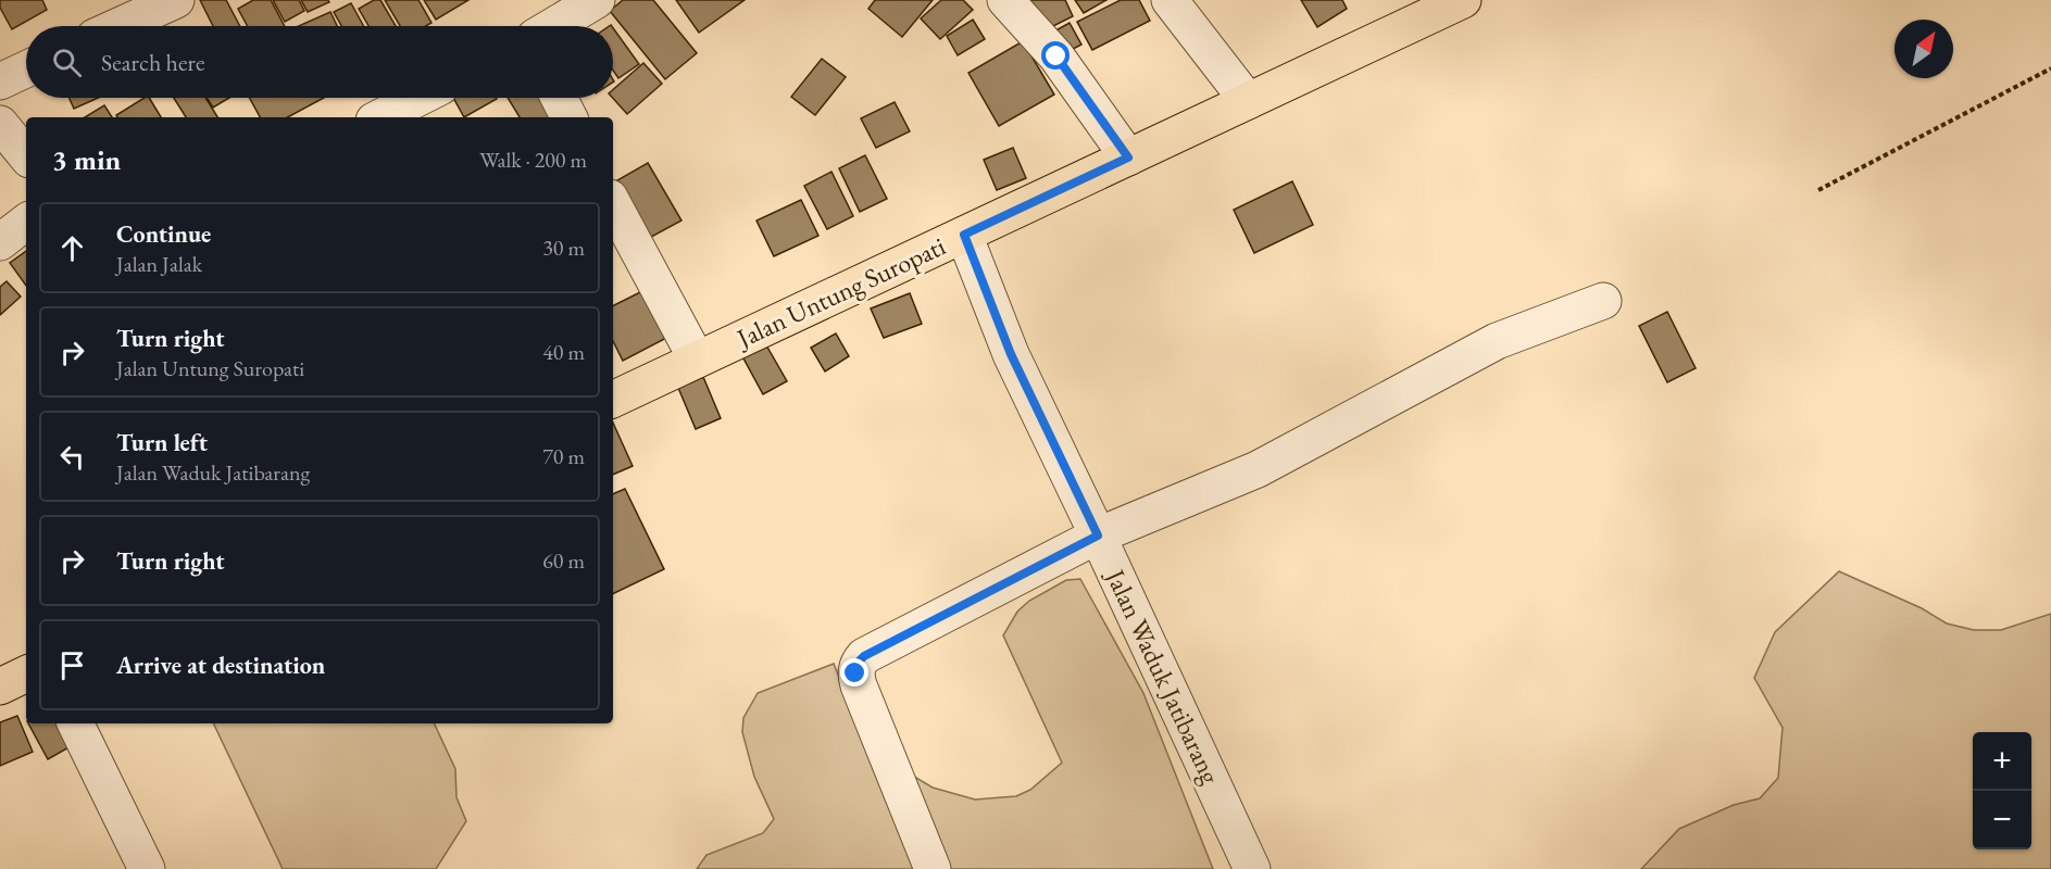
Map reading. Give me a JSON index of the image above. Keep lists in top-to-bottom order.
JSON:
{
  "streets": {
    "main road": ["Jalan Untung Suropati"],
    "street": ["Jalan Waduk Jatibarang"]
  },
  "crossings": [
    ["Jalan Untung Suropati", "Jalan Waduk Jatibarang"]
  ],
  "north": "top right",
  "page": {
    "search": "Search here",
    "heading": ["3 min", "Walk · 200 m"],
    "list": [
      ["Continue", "Jalan Jalak", "30 m"],
      ["Turn right", "Jalan Untung Suropati", "40 m"],
      ["Turn left", "Jalan Waduk Jatibarang", "70 m"],
      ["Turn right", "60 m"],
      "Arrive at destination"
    ],
    "map_buttons": ["+", "−"]
  }
}
